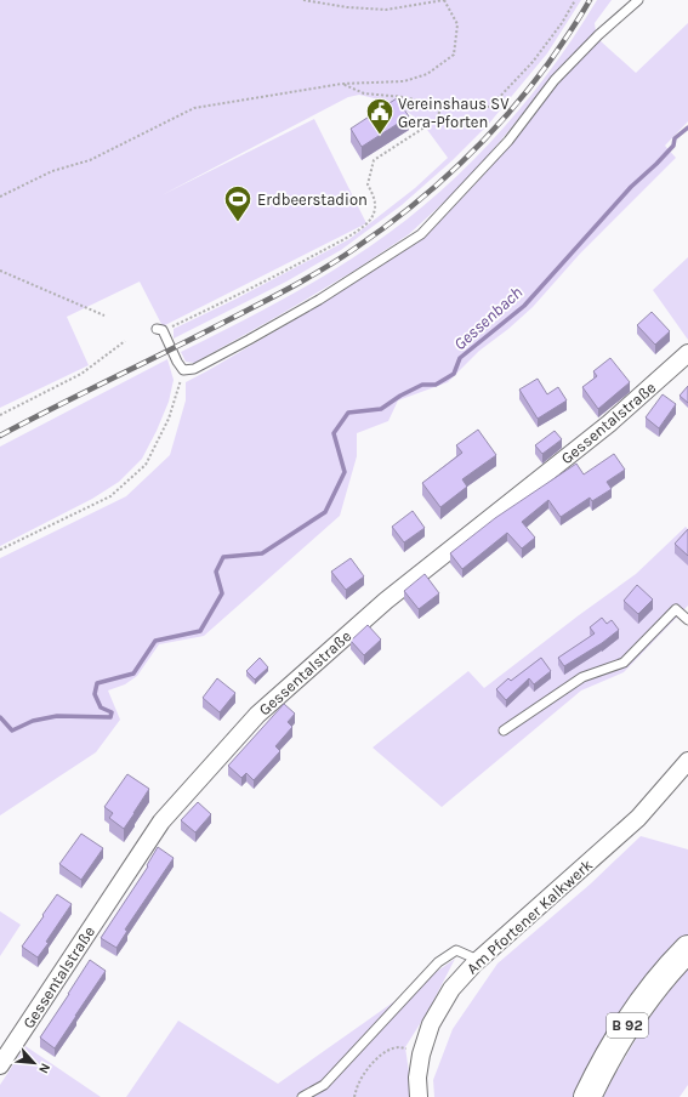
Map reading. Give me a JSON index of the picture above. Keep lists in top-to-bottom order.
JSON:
{
  "streets": {
    "main road": ["B 92"],
    "street": ["Gessentalstraße", "Am Pfortener Kalkwerk"]
  },
  "water": ["Gessenbach"],
  "places": {
    "public building": ["Vereinshaus SV Gera-Pforten"],
    "sports": ["Erdbeerstadion"]
  },
  "north": "bottom right"
}
